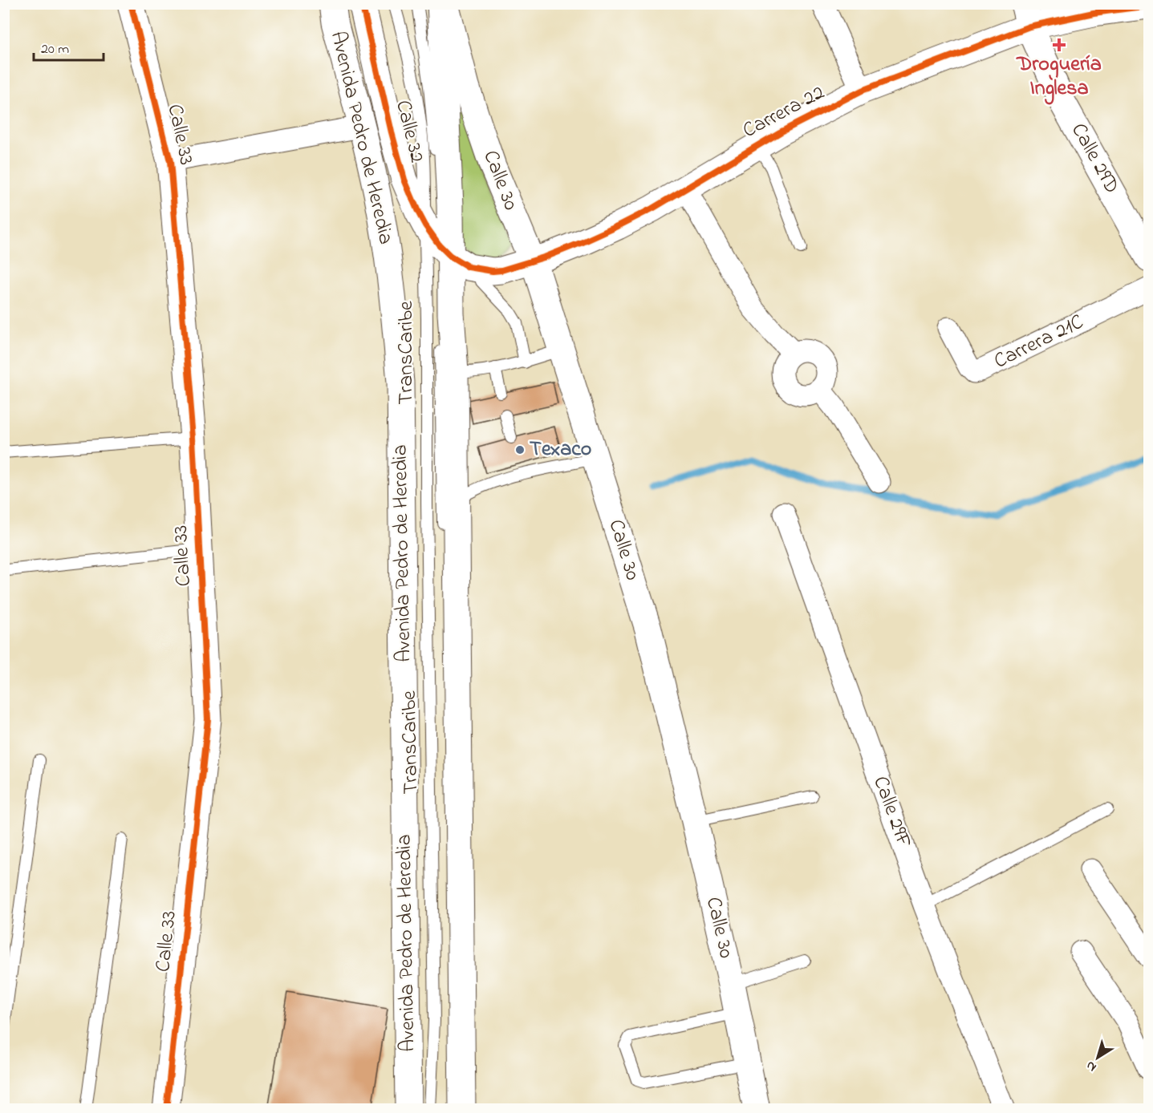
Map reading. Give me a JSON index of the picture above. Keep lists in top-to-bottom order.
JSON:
{
  "streets": {
    "main road": [
      "Carrera 22",
      "Calle 32",
      "Calle 33",
      "Avenida Pedro de Heredia",
      "Calle 29D",
      "Calle 30"
    ],
    "street": ["Carrera 21C", "Calle 29F"],
    "lane": ["TransCaribe"]
  },
  "crossings": [
    ["Carrera 22", "Calle 32"],
    ["Carrera 22", "Calle 29D"],
    ["Carrera 22", "Calle 30"],
    ["Carrera 22", "TransCaribe"],
    ["Calle 32", "TransCaribe"]
  ],
  "places": {
    "health": ["Droguería Inglesa"],
    "other": ["Texaco"]
  },
  "scale_bar": "20 m",
  "north": "bottom left"
}
